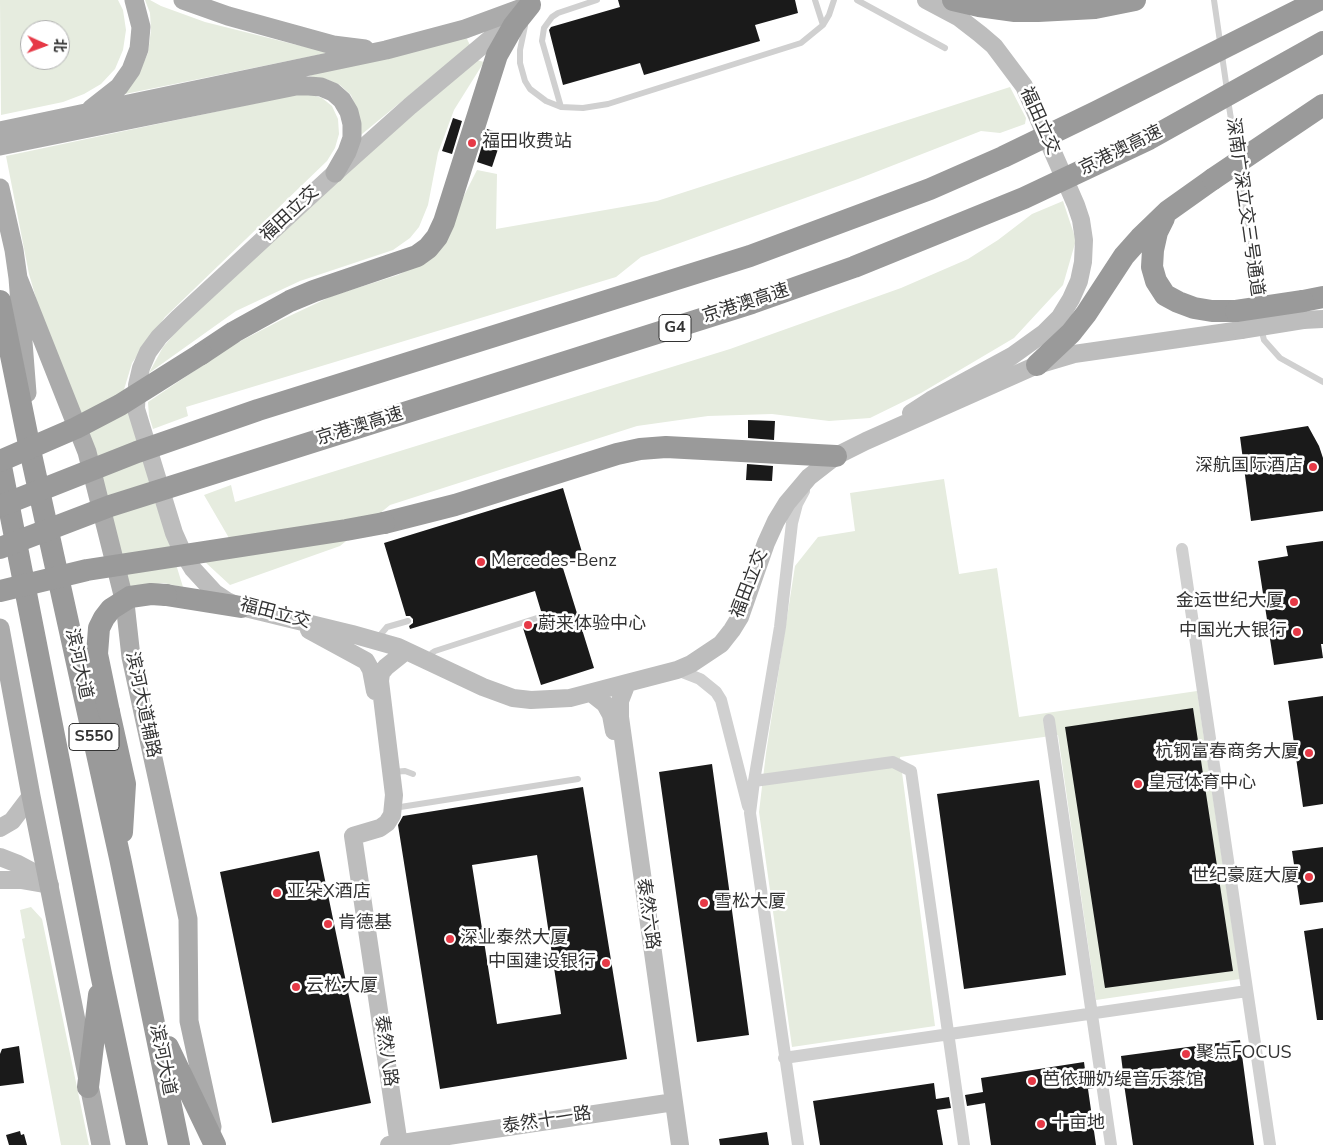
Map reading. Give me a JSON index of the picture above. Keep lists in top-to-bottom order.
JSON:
{
  "streets": {
    "highway": [
      "京港澳高速",
      "G4",
      "滨河大道",
      "S550"
    ],
    "main road": ["滨河大道辅路"],
    "street": [
      "福田立交",
      "泰然六路",
      "泰然八路",
      "泰然十一路"
    ],
    "lane": ["深南广深立交三号通道"]
  },
  "crossings": [
    ["福田立交", "泰然六路"],
    ["滨河大道", "滨河大道辅路"],
    ["泰然六路", "泰然十一路"],
    ["泰然八路", "泰然十一路"]
  ],
  "places": [
    "福田收费站",
    "深航国际酒店",
    "Mercedes-Benz",
    "金运世纪大厦",
    "蔚来体验中心",
    "中国光大银行",
    "杭钢富春商务大厦",
    "皇冠体育中心",
    "世纪豪庭大厦",
    "亚朵X酒店",
    "雪松大厦",
    "肯德基",
    "深业泰然大厦",
    "中国建设银行",
    "云松大厦",
    "聚点FOCUS",
    "芭依珊奶缇音乐茶馆",
    "十亩地"
  ],
  "north": "right"
}
